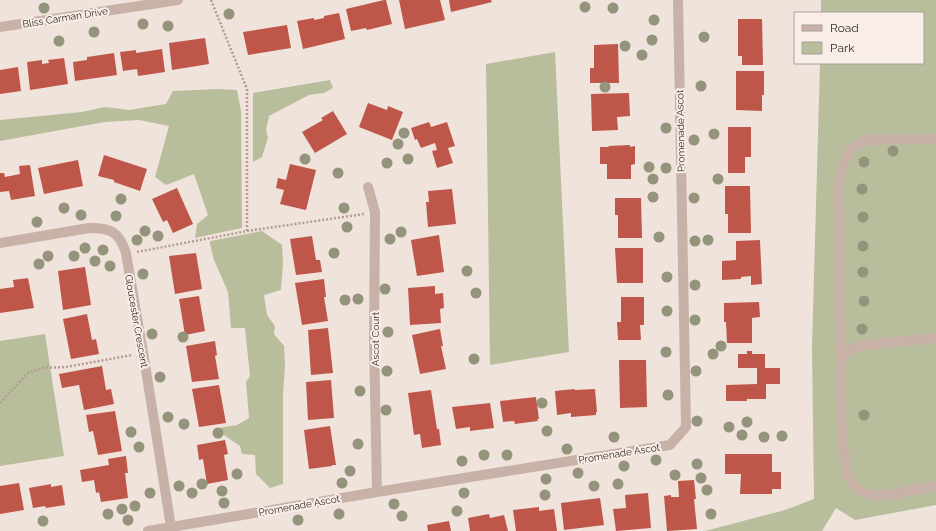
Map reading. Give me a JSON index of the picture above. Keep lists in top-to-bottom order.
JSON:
{
  "streets": {
    "street": [
      "Bliss Carman Drive",
      "Promenade Ascot",
      "Gloucester Crescent",
      "Ascot Court"
    ]
  },
  "crossings": [
    ["Promenade Ascot", "Gloucester Crescent"],
    ["Promenade Ascot", "Ascot Court"]
  ],
  "legend": ["Road", "Park"]
}
